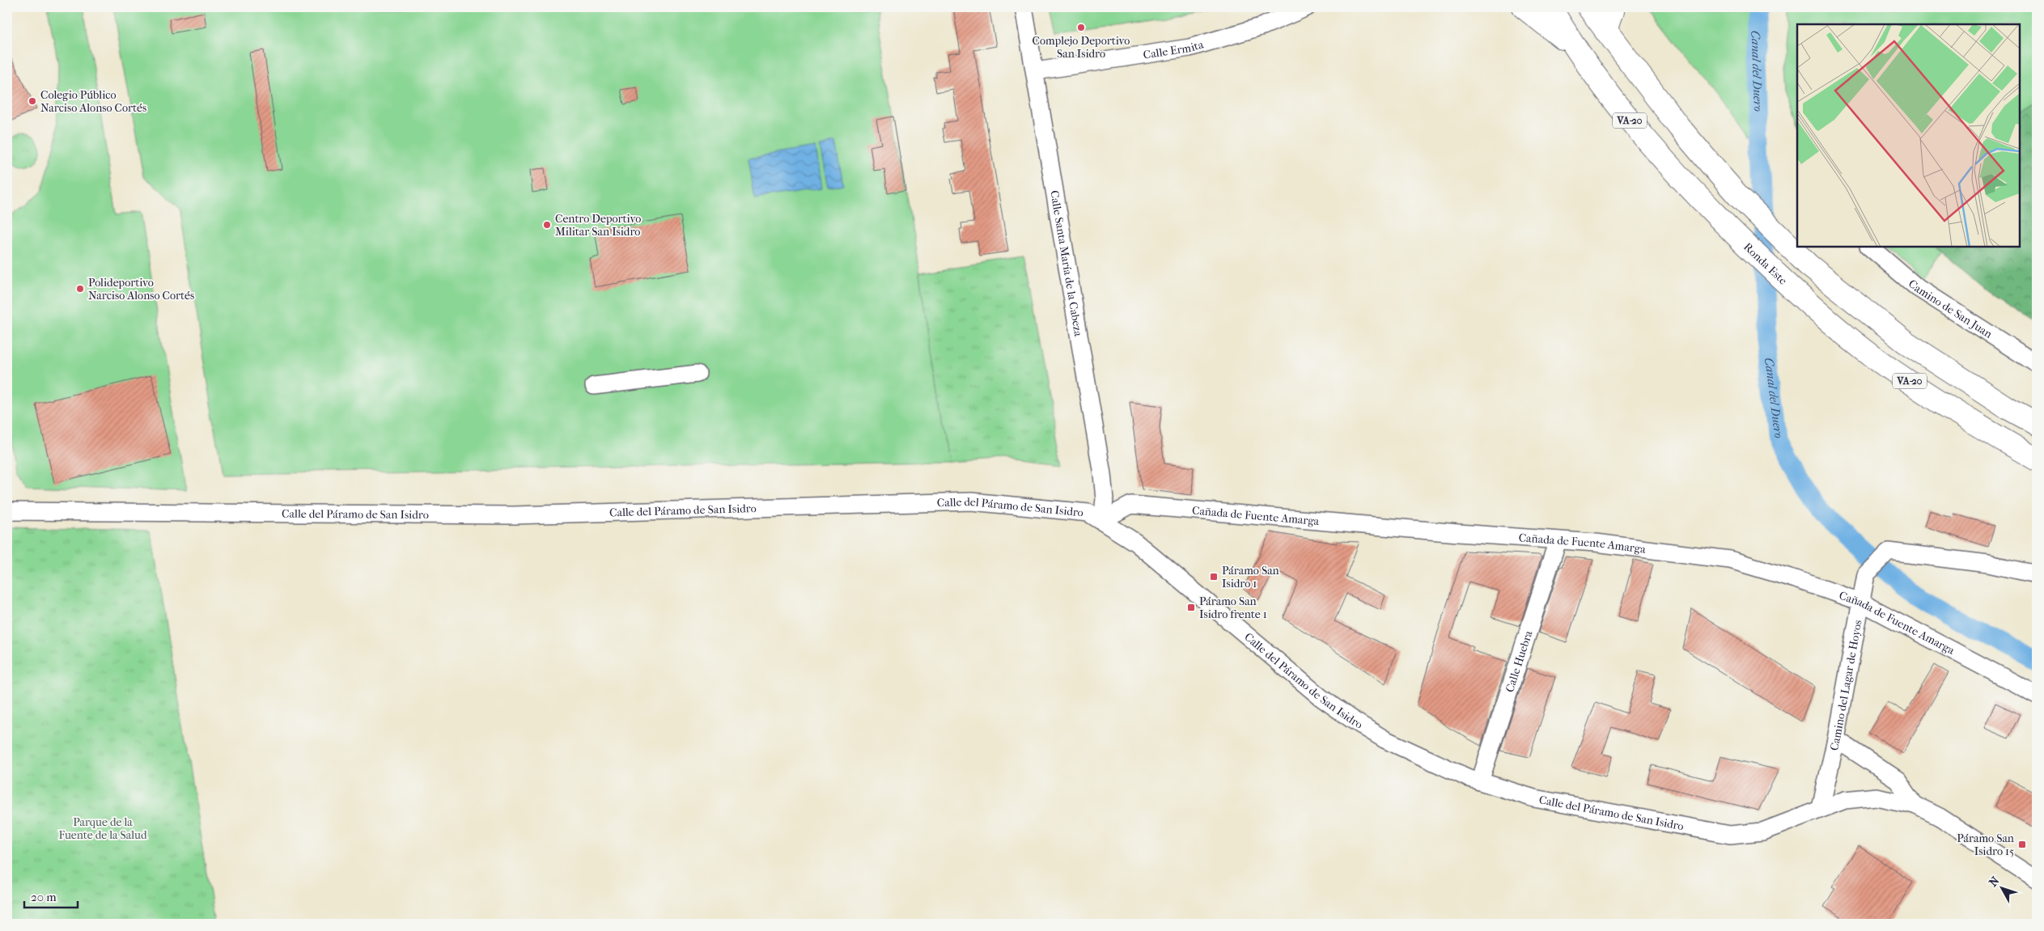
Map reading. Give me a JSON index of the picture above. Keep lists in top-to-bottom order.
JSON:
{
  "streets": {
    "highway": ["VA-20", "Ronda Este"],
    "street": [
      "Calle Ermita",
      "Calle Santa María de la Cabeza",
      "Camino de San Juan",
      "Calle del Páramo de San Isidro",
      "Cañada de Fuente Amarga",
      "Calle Huebra",
      "Camino del Lagar de Hoyos"
    ]
  },
  "crossings": [
    ["Calle Ermita", "Calle Santa María de la Cabeza"],
    ["Calle Santa María de la Cabeza", "Calle del Páramo de San Isidro"],
    ["Calle Santa María de la Cabeza", "Cañada de Fuente Amarga"],
    ["Calle del Páramo de San Isidro", "Cañada de Fuente Amarga"],
    ["Calle del Páramo de San Isidro", "Calle Huebra"],
    ["Calle del Páramo de San Isidro", "Camino del Lagar de Hoyos"],
    ["Cañada de Fuente Amarga", "Calle Huebra"],
    ["Cañada de Fuente Amarga", "Camino del Lagar de Hoyos"]
  ],
  "water": ["Canal del Duero"],
  "parks": ["Parque de la Fuente de la Salud"],
  "places": {
    "other": [
      "Complejo Deportivo San Isidro",
      "Colegio Público Narciso Alonso Cortés",
      "Centro Deportivo Militar San Isidro",
      "Polideportivo Narciso Alonso Cortés"
    ],
    "transit": ["Páramo San Isidro 1", "Páramo San Isidro frente 1", "Páramo San Isidro 15"]
  },
  "scale_bar": "20 m",
  "north": "top left"
}
